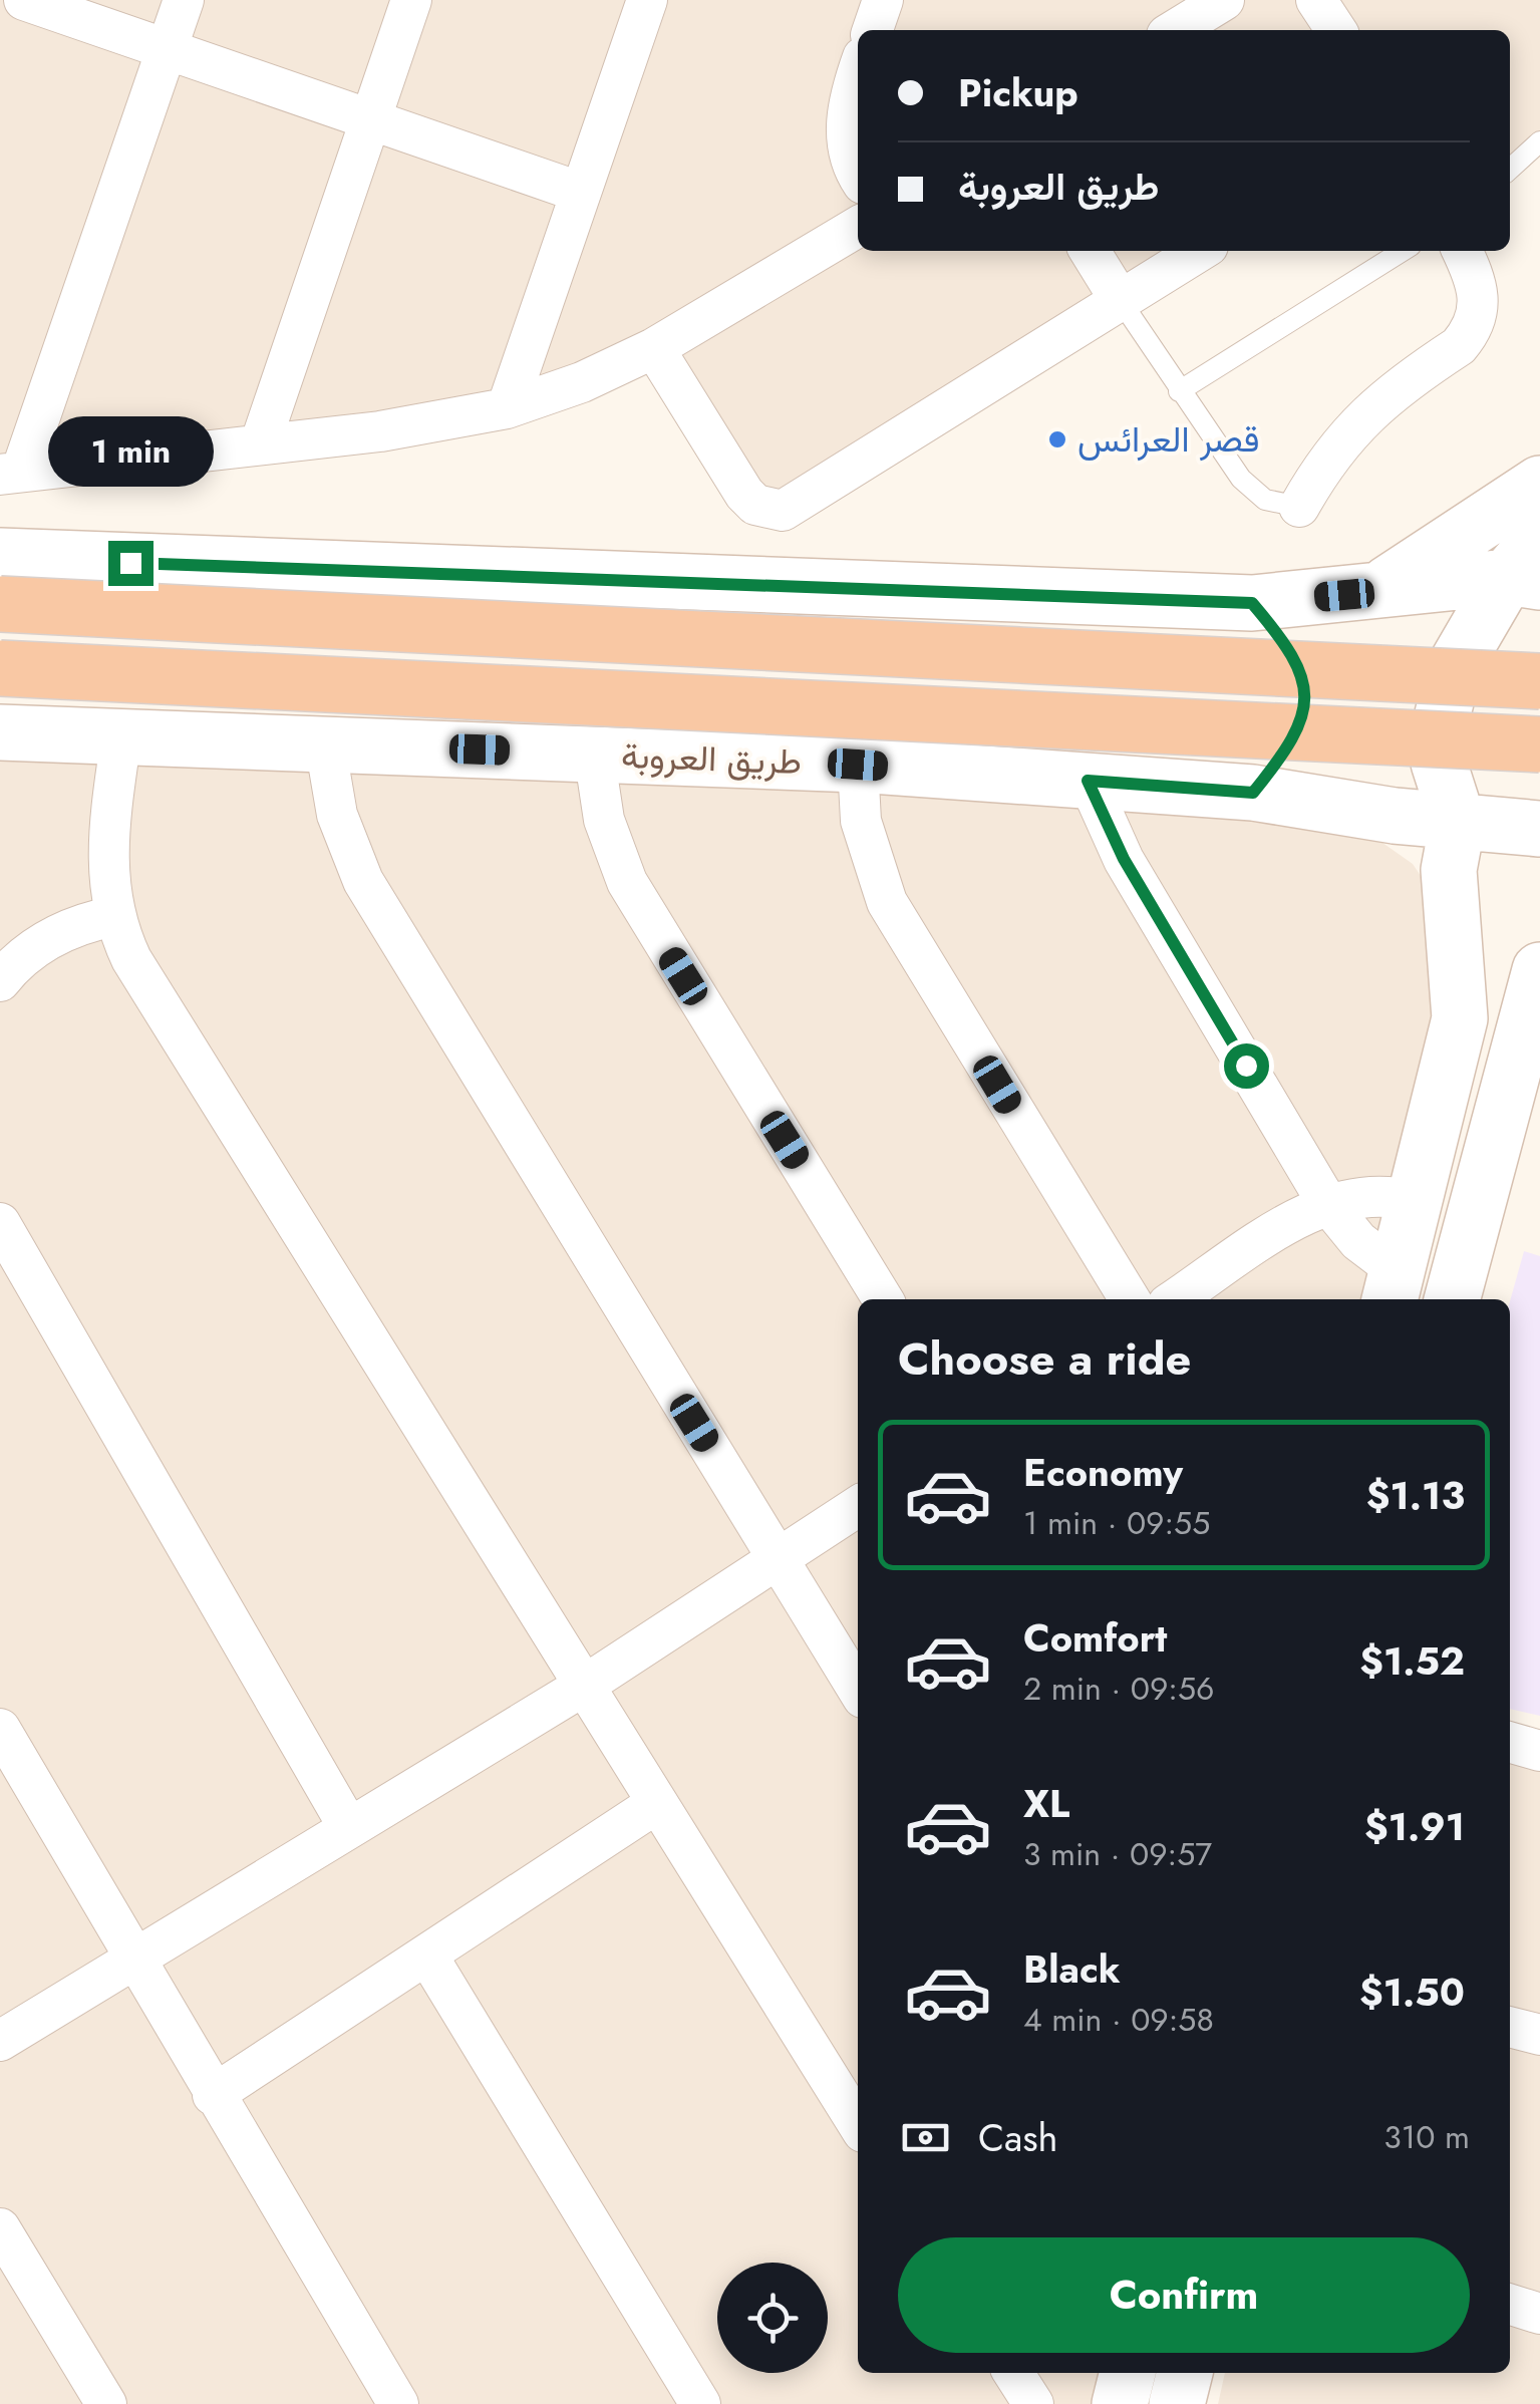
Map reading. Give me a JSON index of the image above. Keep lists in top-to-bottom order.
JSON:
{
  "streets": {
    "highway": ["طريق العروبة"]
  },
  "places": ["قصر العرائس"],
  "page": {
    "banner": ["Pickup", "طريق العروبة"],
    "bubble": "1 min",
    "heading": "Choose a ride",
    "list": [
      {
        "name": "Economy",
        "note": "1 min · 09:55",
        "value": "$1.13"
      },
      {
        "name": "Comfort",
        "note": "2 min · 09:56",
        "value": "$1.52"
      },
      {
        "name": "XL",
        "note": "3 min · 09:57",
        "value": "$1.91"
      },
      {
        "name": "Black",
        "note": "4 min · 09:58",
        "value": "$1.50"
      }
    ],
    "pay": ["Cash", "310 m"],
    "buttons": "Confirm"
  }
}
